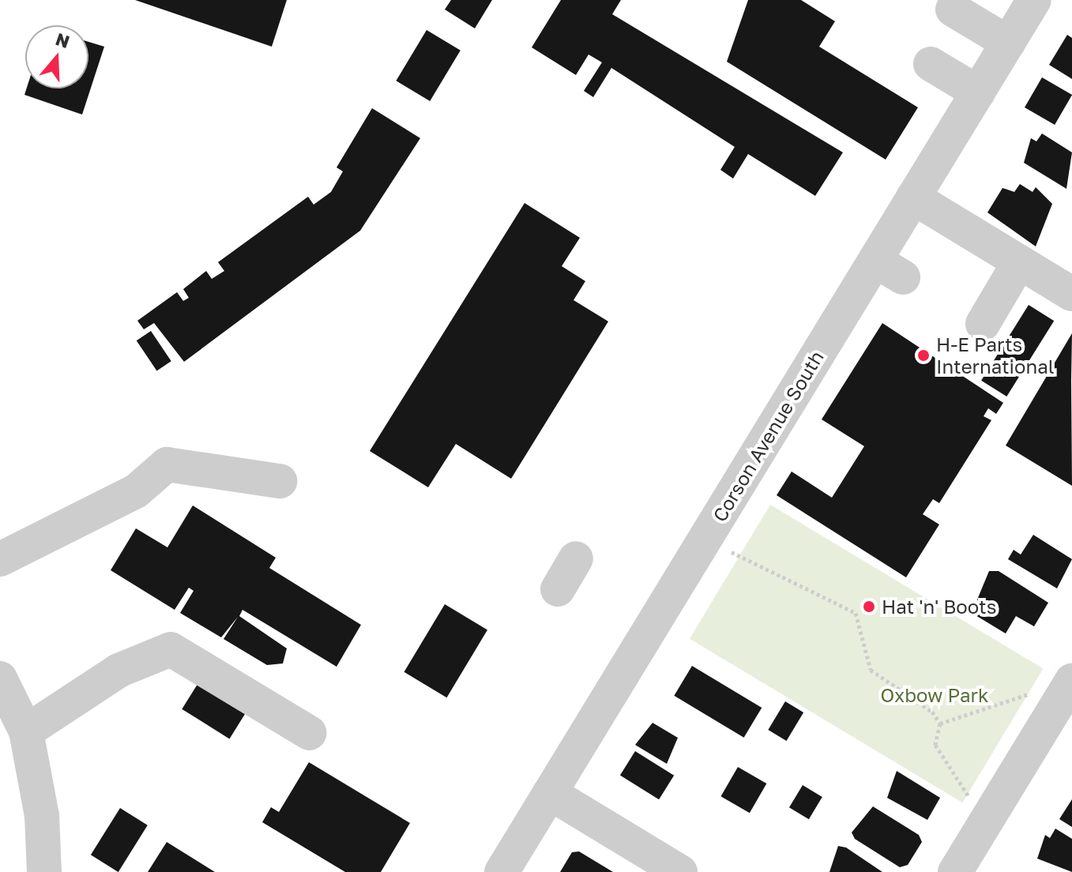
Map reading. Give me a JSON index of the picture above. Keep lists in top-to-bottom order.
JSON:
{
  "streets": {
    "street": ["Corson Avenue South"]
  },
  "parks": ["Oxbow Park"],
  "places": ["H-E Parts International", "Hat 'n' Boots"],
  "north": "top"
}
